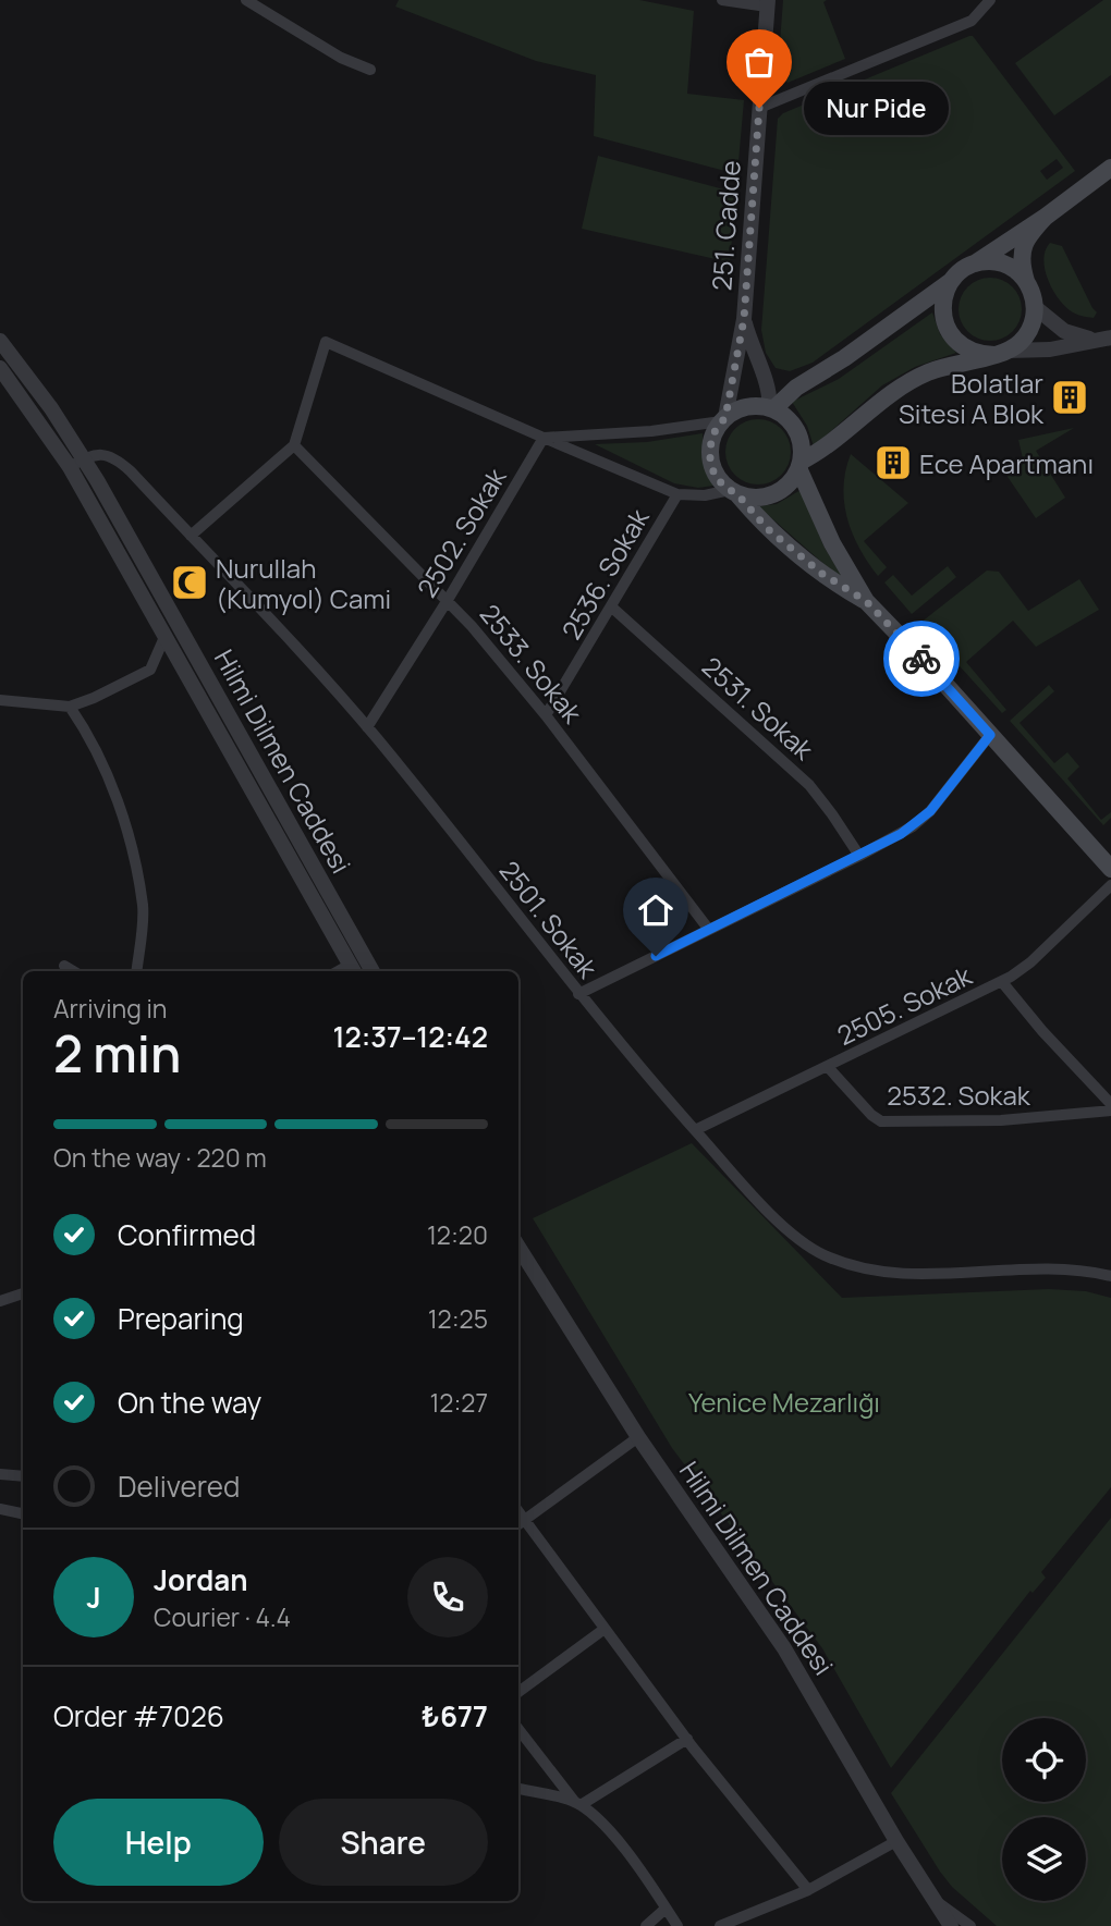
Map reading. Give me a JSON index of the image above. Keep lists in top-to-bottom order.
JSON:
{
  "streets": {
    "street": [
      "251. Cadde",
      "2502. Sokak",
      "2536. Sokak",
      "2533. Sokak",
      "2531. Sokak",
      "Hilmi Dilmen Caddesi",
      "2501. Sokak",
      "2505. Sokak",
      "2532. Sokak"
    ]
  },
  "crossings": [
    ["2502. Sokak", "2533. Sokak"],
    ["2502. Sokak", "2501. Sokak"],
    ["2536. Sokak", "2533. Sokak"],
    ["2536. Sokak", "2531. Sokak"],
    ["Hilmi Dilmen Caddesi", "2501. Sokak"],
    ["2501. Sokak", "2505. Sokak"],
    ["2505. Sokak", "2532. Sokak"]
  ],
  "parks": ["Yenice Mezarlığı"],
  "places": {
    "other": ["Nur Pide"],
    "building": ["Bolatlar Sitesi A Blok", "Ece Apartmanı"],
    "mosque": ["Nurullah (Kumyol) Cami"]
  },
  "page": {
    "bubble": "Nur Pide",
    "heading": ["2 min", "Arriving in", "12:37–12:42"],
    "panel": [
      "Jordan",
      "Courier · 4.4",
      "Order #7026",
      "₺677"
    ],
    "bar": "On the way · 220 m",
    "list": [
      ["Confirmed", "12:20"],
      ["Preparing", "12:25"],
      ["On the way", "12:27"],
      "Delivered"
    ],
    "round": "J",
    "buttons": ["Help", "Share"]
  }
}
